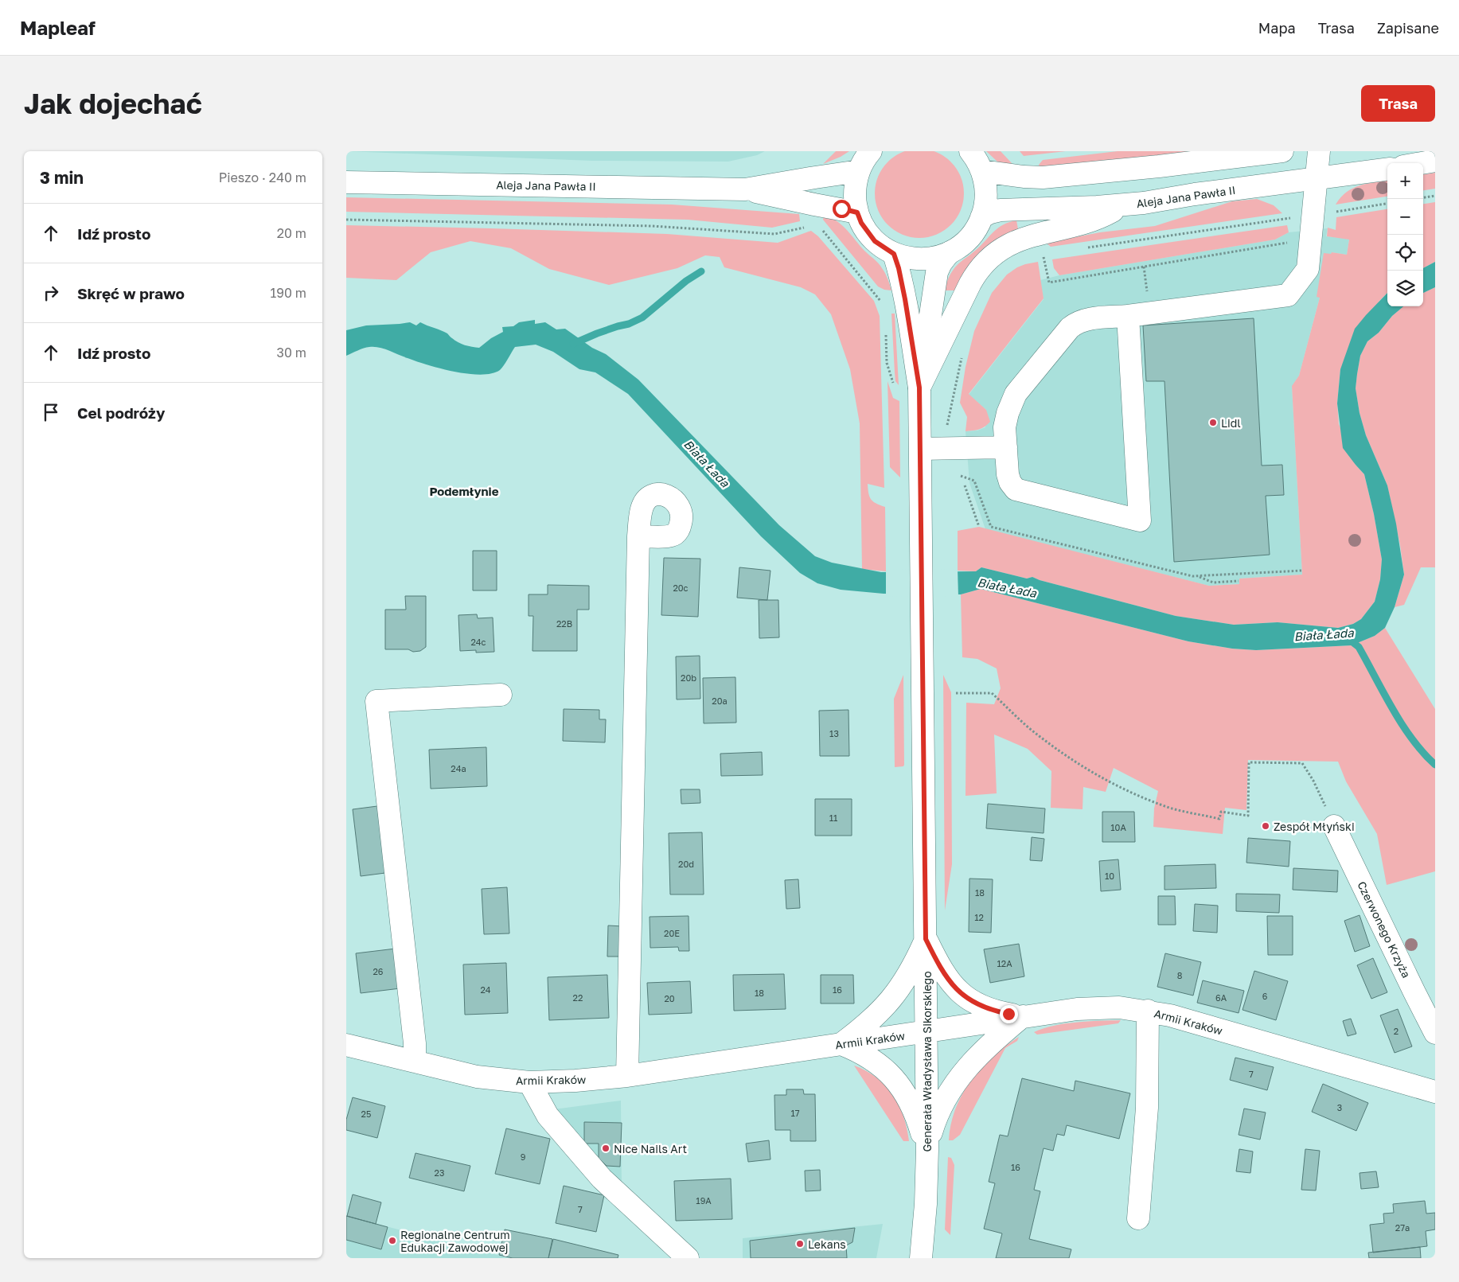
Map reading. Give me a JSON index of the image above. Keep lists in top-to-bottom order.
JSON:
{
  "streets": {
    "street": [
      "Aleja Jana Pawła II",
      "Czerwonego Krzyża",
      "Armii Kraków",
      "Generała Władysława Sikorskiego"
    ]
  },
  "crossings": [
    ["Armii Kraków", "Generała Władysława Sikorskiego"]
  ],
  "districts": ["Podemłynie"],
  "water": ["Biała Łada"],
  "places": [
    "Lidl",
    "Zespół Młyński",
    "Nice Nails Art",
    "Regionalne Centrum Edukacji Zawodowej",
    "Lekans"
  ],
  "house_numbers": [
    "20c",
    "22B",
    "24c",
    "20b",
    "20a",
    "13",
    "24a",
    "11",
    "10A",
    "20d",
    "10",
    "18",
    "12",
    "20E",
    "12A",
    "26",
    "8",
    "24",
    "16",
    "18",
    "6",
    "22",
    "6A",
    "20",
    "2",
    "7",
    "3",
    "17",
    "25",
    "9",
    "16",
    "23",
    "19A",
    "7",
    "27a"
  ],
  "page": {
    "header": "Mapleaf",
    "nav": ["Mapa", "Trasa", "Zapisane"],
    "buttons": "Trasa",
    "title": "Jak dojechać",
    "heading": ["3 min", "Pieszo · 240 m"],
    "map_buttons": ["+", "−"],
    "list": [
      ["Idź prosto", "20 m"],
      ["Skręć w prawo", "190 m"],
      ["Idź prosto", "30 m"],
      "Cel podróży"
    ]
  }
}
